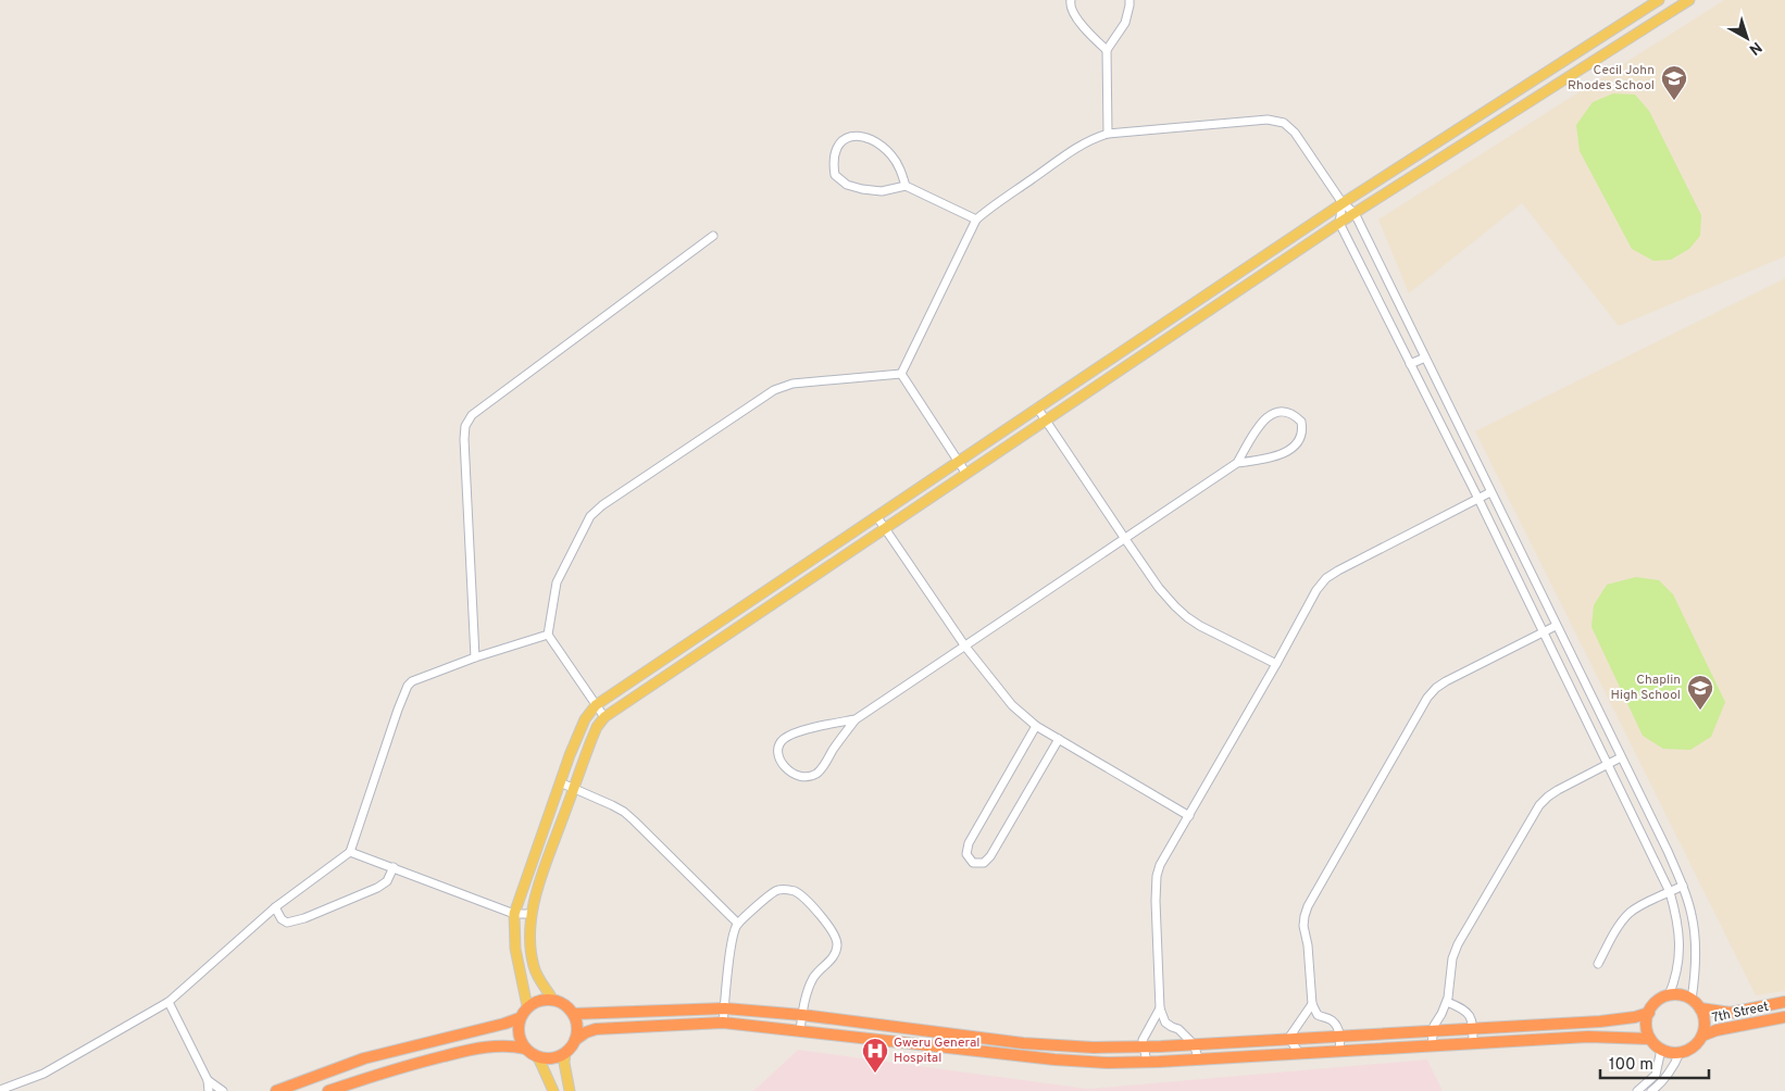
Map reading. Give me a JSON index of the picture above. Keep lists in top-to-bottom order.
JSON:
{
  "streets": {
    "highway": ["7th Street"]
  },
  "places": {
    "school or university": ["Cecil John Rhodes School", "Chaplin High School"],
    "hospital": ["Gweru General Hospital"]
  },
  "scale_bar": "100 m",
  "north": "bottom right"
}
